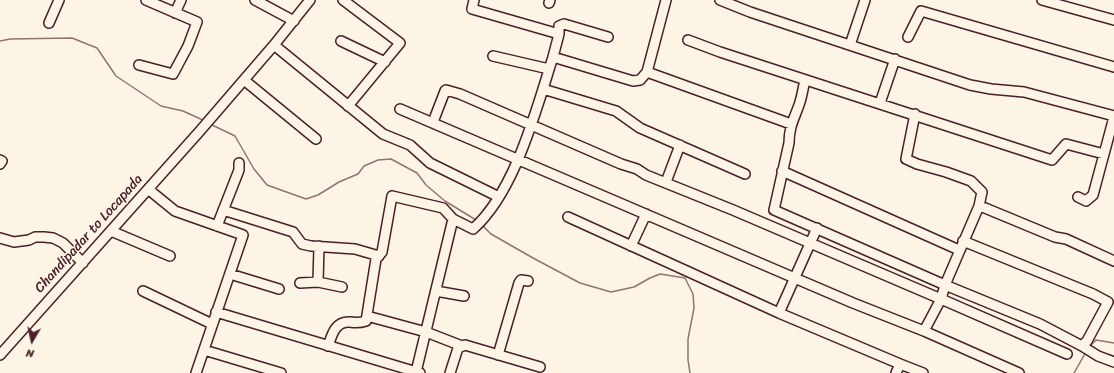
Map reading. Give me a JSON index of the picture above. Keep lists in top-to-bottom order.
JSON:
{
  "streets": {
    "street": ["Chandipadar to Locapada"]
  },
  "north": "bottom"
}
